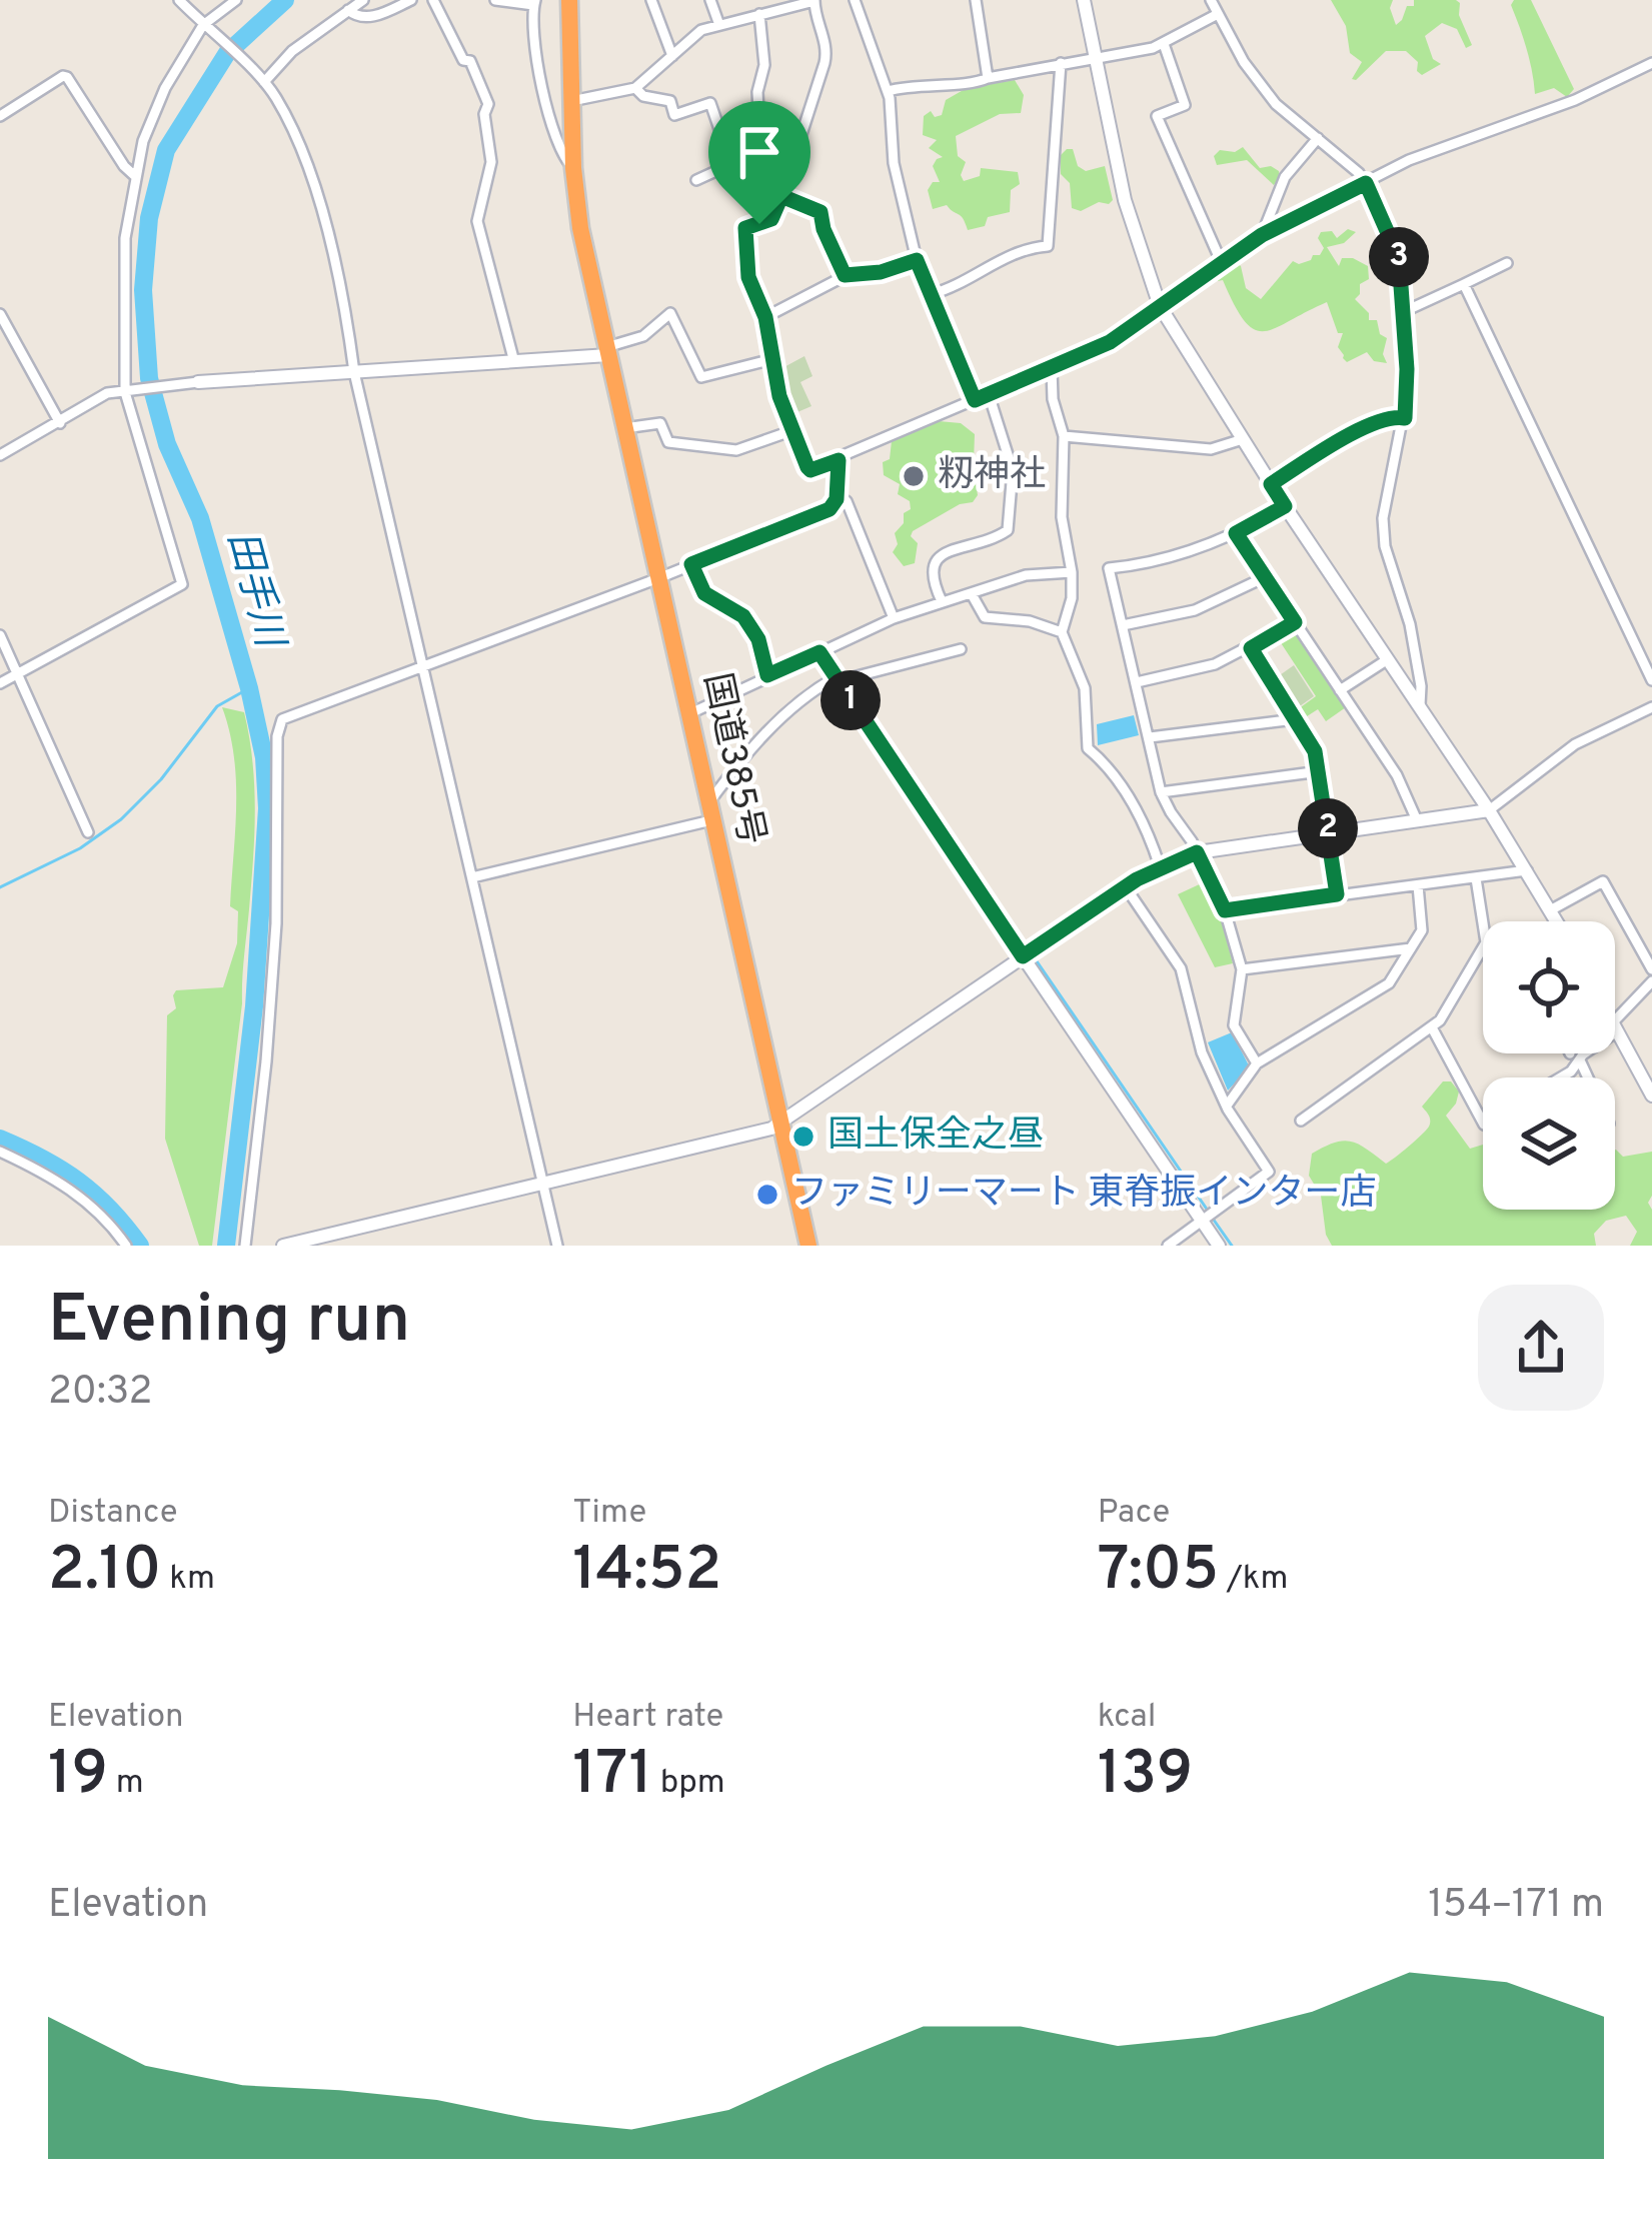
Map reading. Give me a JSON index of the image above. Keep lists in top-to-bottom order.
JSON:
{
  "streets": {
    "highway": ["国道385号"]
  },
  "water": ["田手川"],
  "places": ["籾神社", "国土保全之昼", "ファミリーマート 東脊振インター店"],
  "page": {
    "pins": ["3", "1", "2"],
    "heading": ["Evening run", "20:32"],
    "stats": [
      ["Distance", "2.10 km"],
      ["Time", "14:52"],
      ["Pace", "7:05 /km"],
      ["Elevation", "19 m"],
      ["Heart rate", "171 bpm"],
      ["kcal", "139"]
    ],
    "chart": ["Elevation", "154–171 m"]
  }
}
